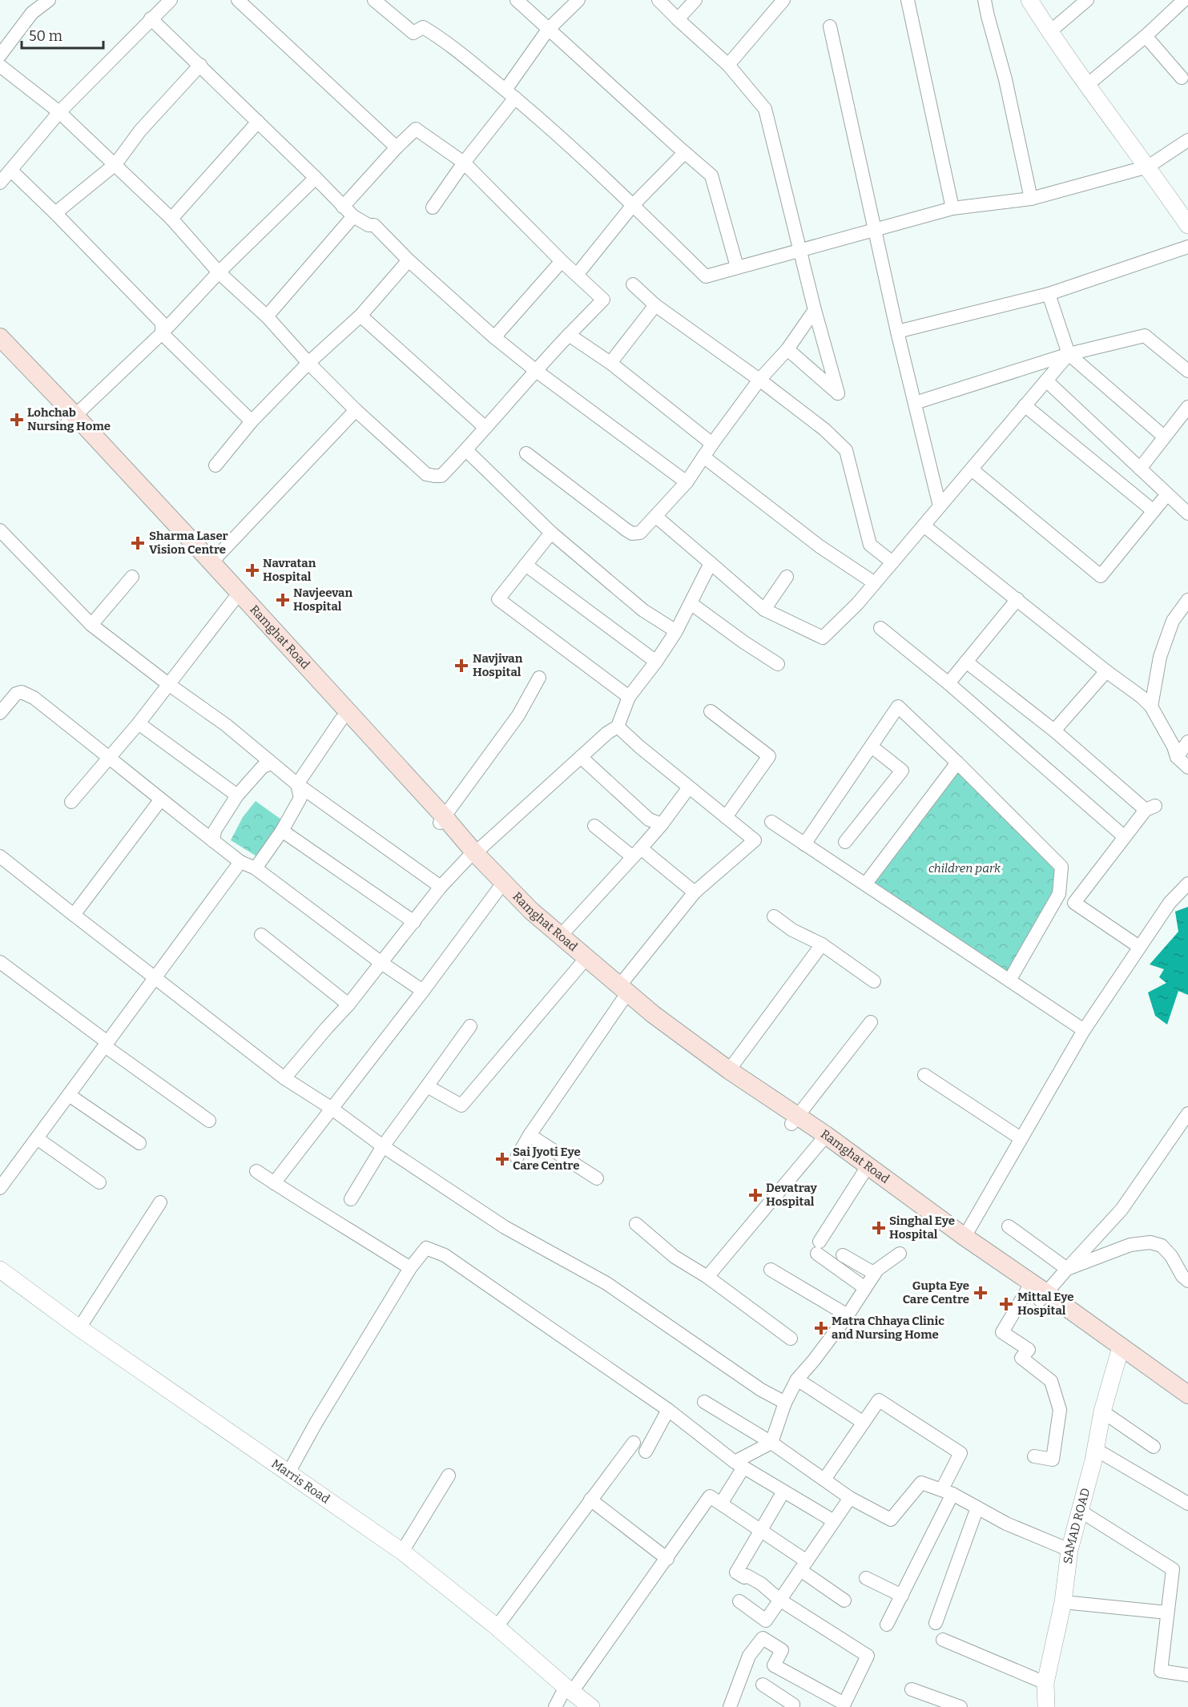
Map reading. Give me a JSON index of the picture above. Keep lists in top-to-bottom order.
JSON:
{
  "streets": {
    "main road": ["Ramghat Road"],
    "street": ["Marris Road", "SAMAD ROAD"]
  },
  "crossings": [
    ["Ramghat Road", "SAMAD ROAD"]
  ],
  "parks": ["children park"],
  "places": {
    "health": [
      "Lohchab Nursing Home",
      "Sharma Laser Vision Centre",
      "Navratan Hospital",
      "Navjeevan Hospital",
      "Navjivan Hospital",
      "Sai Jyoti Eye Care Centre",
      "Devatray Hospital",
      "Singhal Eye Hospital",
      "Gupta Eye Care Centre",
      "Mittal Eye Hospital",
      "Matra Chhaya Clinic and Nursing Home"
    ]
  },
  "scale_bar": "50 m"
}
